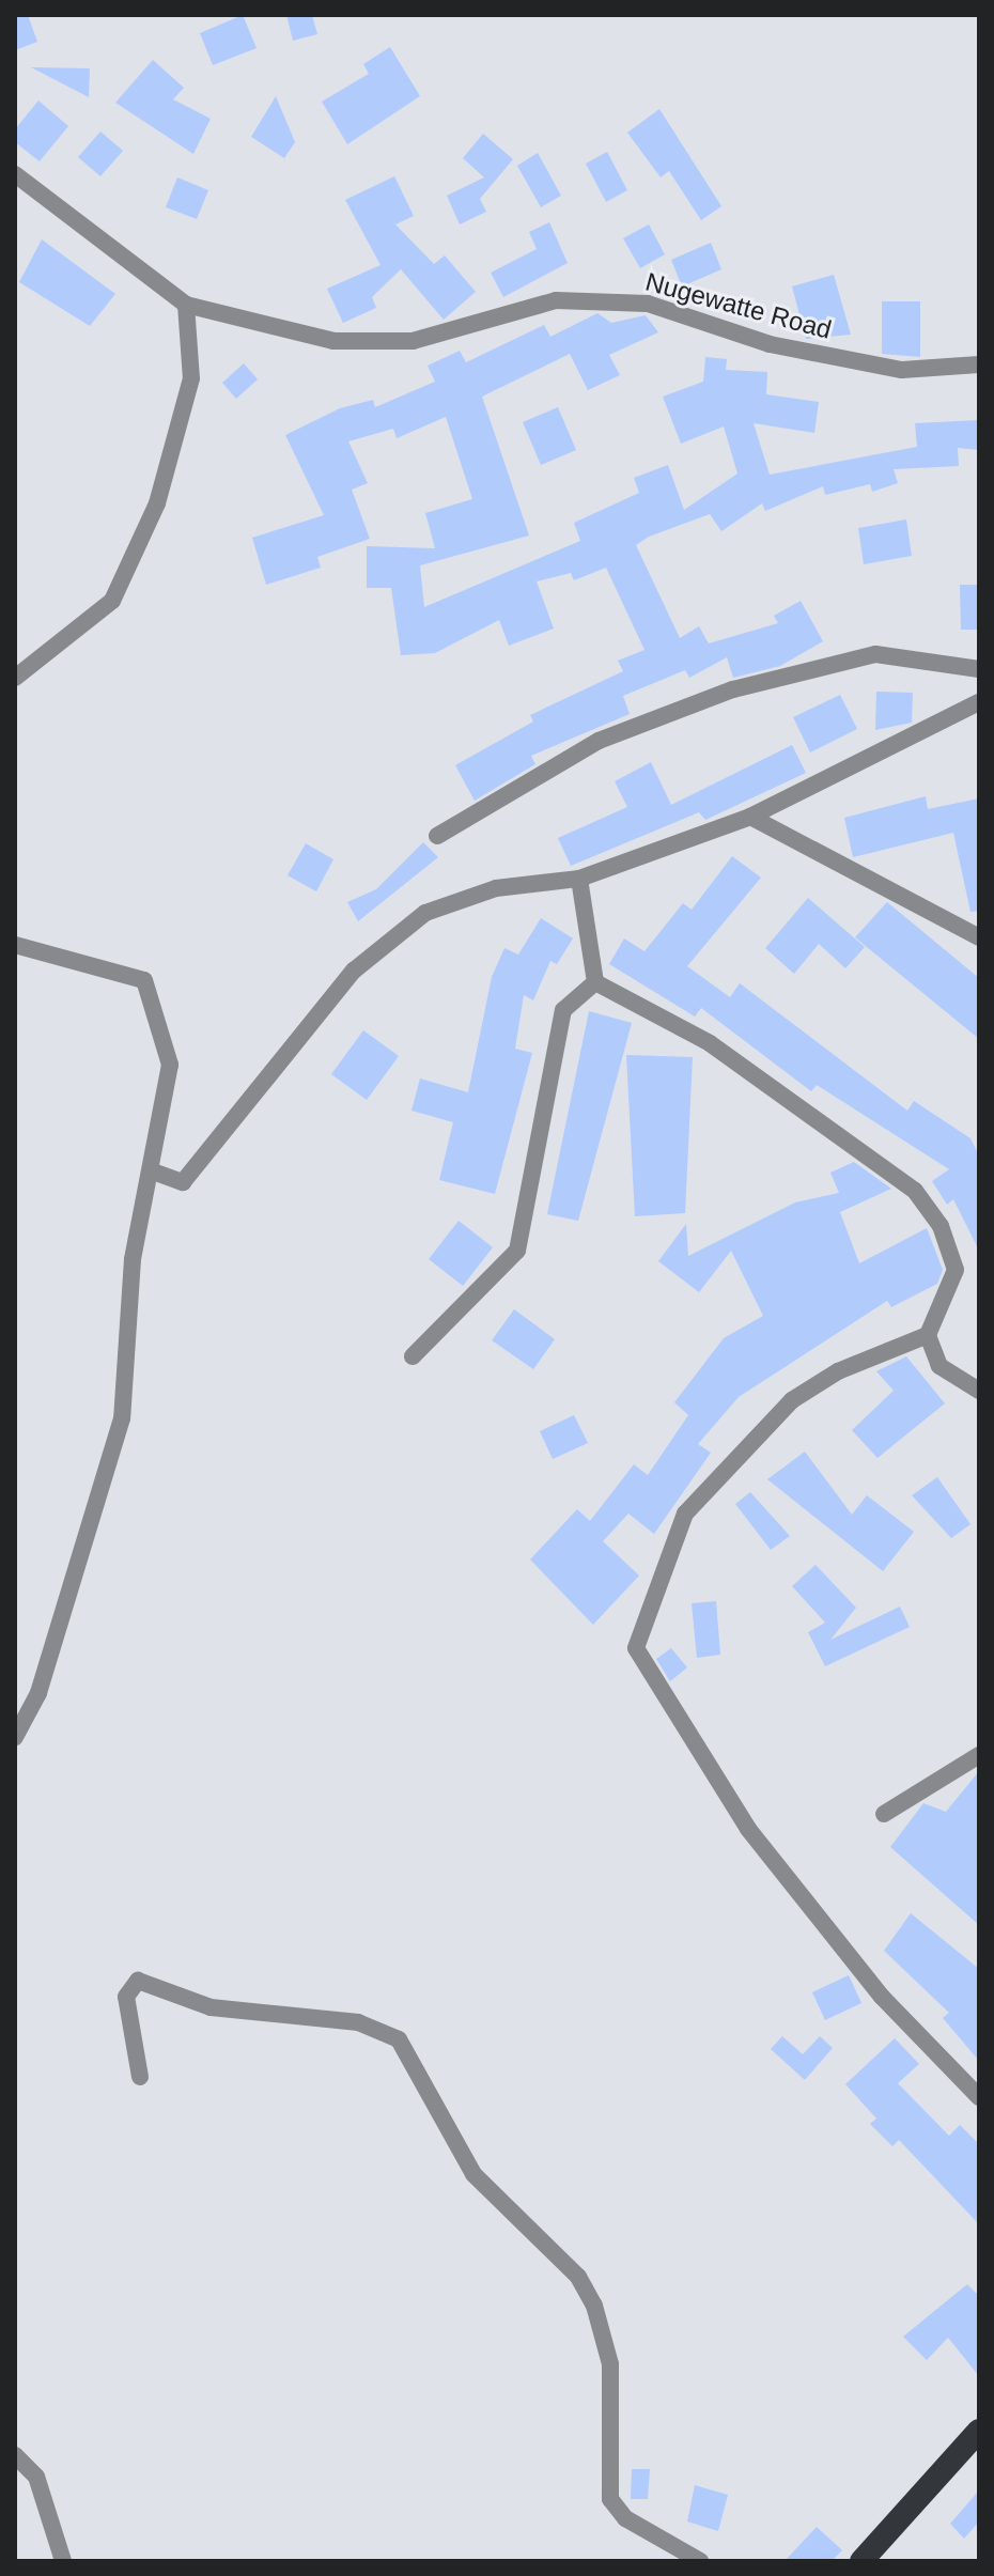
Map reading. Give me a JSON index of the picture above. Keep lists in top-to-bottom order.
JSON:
{
  "streets": {
    "street": ["Nugewatte Road"]
  }
}
